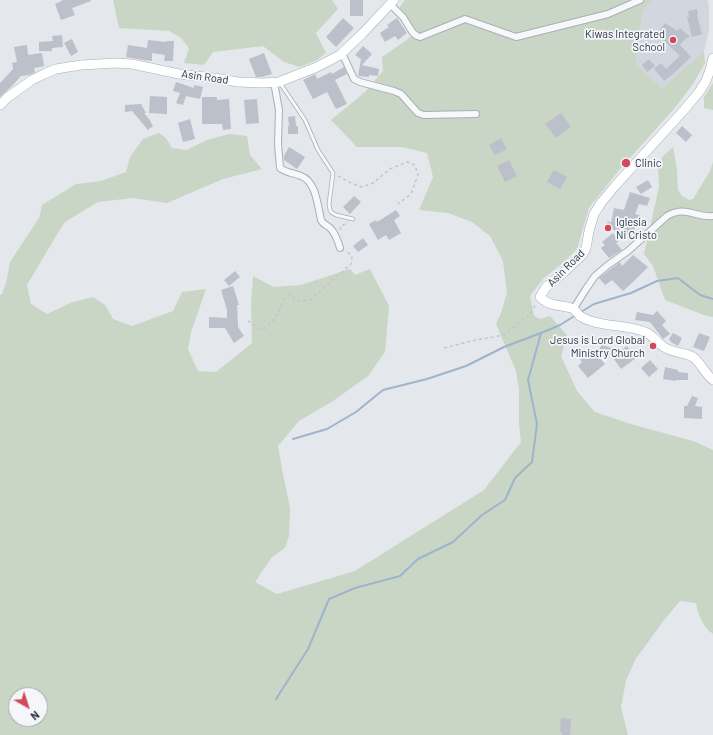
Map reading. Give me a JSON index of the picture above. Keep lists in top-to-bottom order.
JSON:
{
  "streets": {
    "main road": ["Asin Road"]
  },
  "places": [
    "Kiwas Integrated School",
    "Clinic",
    "Iglesia Ni Cristo",
    "Jesus is Lord Global Ministry Church"
  ],
  "north": "bottom right"
}
